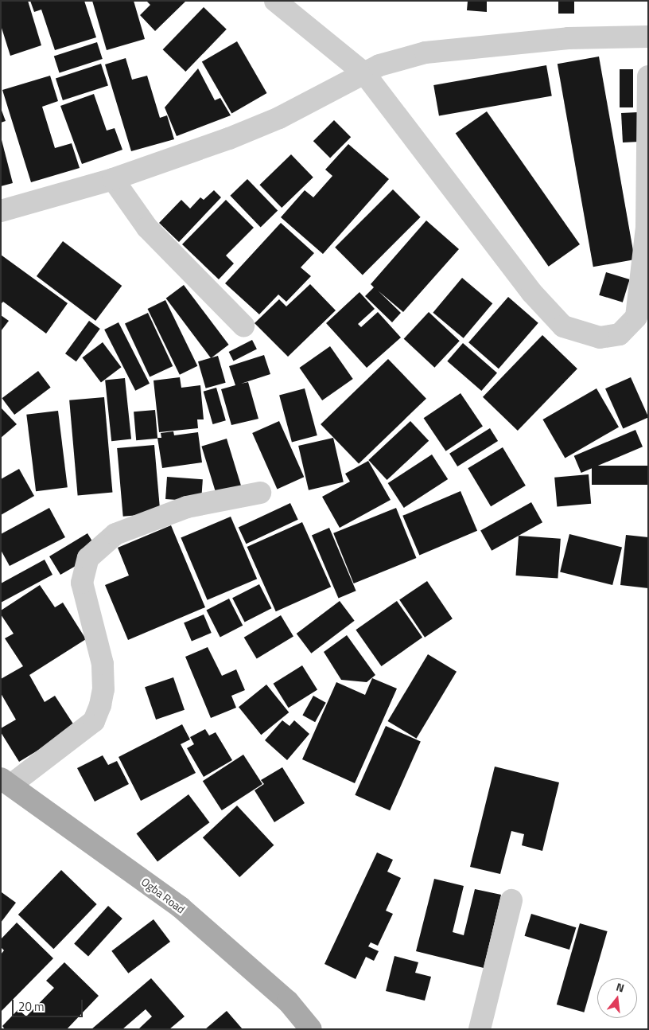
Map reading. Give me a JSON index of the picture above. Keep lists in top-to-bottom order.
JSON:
{
  "streets": {
    "main road": ["Ogba Road"]
  },
  "scale_bar": "20 m",
  "north": "top"
}
